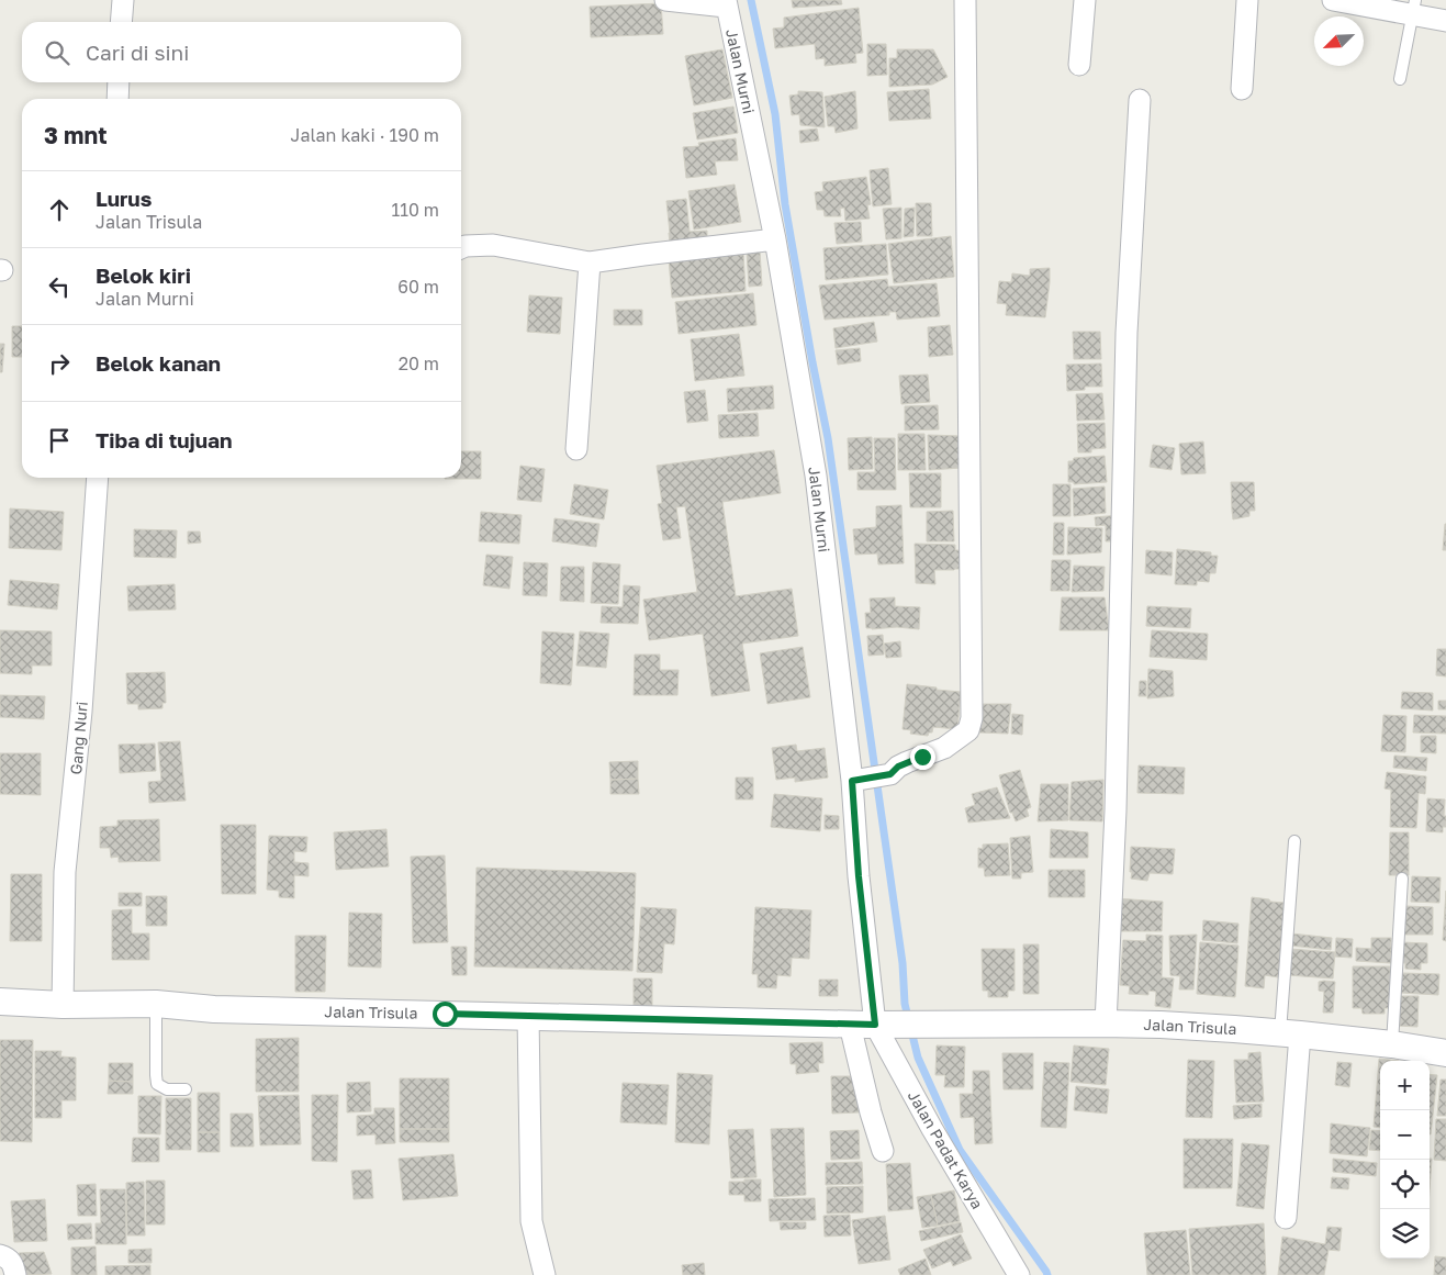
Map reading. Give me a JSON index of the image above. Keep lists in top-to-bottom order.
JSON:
{
  "streets": {
    "street": [
      "Jalan Murni",
      "Gang Nuri",
      "Jalan Trisula",
      "Jalan Padat Karya"
    ]
  },
  "crossings": [
    ["Jalan Murni", "Jalan Trisula"],
    ["Jalan Murni", "Jalan Padat Karya"],
    ["Gang Nuri", "Jalan Trisula"],
    ["Jalan Trisula", "Jalan Padat Karya"]
  ],
  "north": "bottom left",
  "page": {
    "search": "Cari di sini",
    "heading": ["3 mnt", "Jalan kaki · 190 m"],
    "list": [
      ["Lurus", "Jalan Trisula", "110 m"],
      ["Belok kiri", "Jalan Murni", "60 m"],
      ["Belok kanan", "20 m"],
      "Tiba di tujuan"
    ],
    "map_buttons": ["+", "−"]
  }
}
